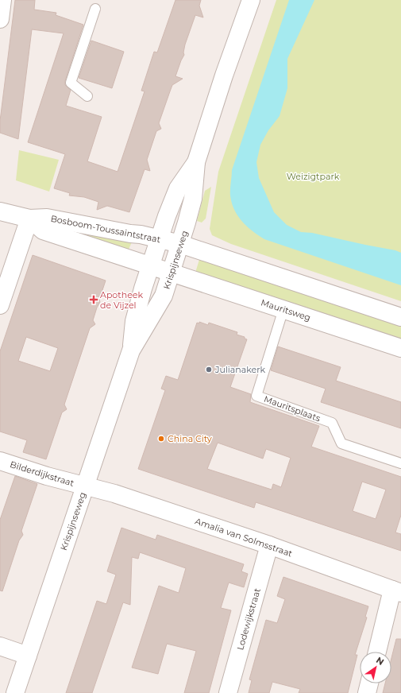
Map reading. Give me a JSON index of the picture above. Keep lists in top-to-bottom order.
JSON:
{
  "streets": {
    "street": [
      "Bosboom-Toussaintstraat",
      "Krispijnseweg",
      "Mauritsweg",
      "Bilderdijkstraat",
      "Amalia van Solmsstraat",
      "Lodewijkstraat"
    ],
    "lane": ["Mauritsplaats"]
  },
  "crossings": [
    ["Bosboom-Toussaintstraat", "Krispijnseweg"],
    ["Bosboom-Toussaintstraat", "Mauritsweg"],
    ["Krispijnseweg", "Mauritsweg"],
    ["Krispijnseweg", "Bilderdijkstraat"],
    ["Krispijnseweg", "Amalia van Solmsstraat"],
    ["Mauritsweg", "Mauritsplaats"],
    ["Bilderdijkstraat", "Amalia van Solmsstraat"],
    ["Amalia van Solmsstraat", "Lodewijkstraat"]
  ],
  "parks": ["Weizigtpark"],
  "places": {
    "health": ["Apotheek de Vijzel"],
    "other": ["Julianakerk", "China City"]
  },
  "north": "top right"
}
